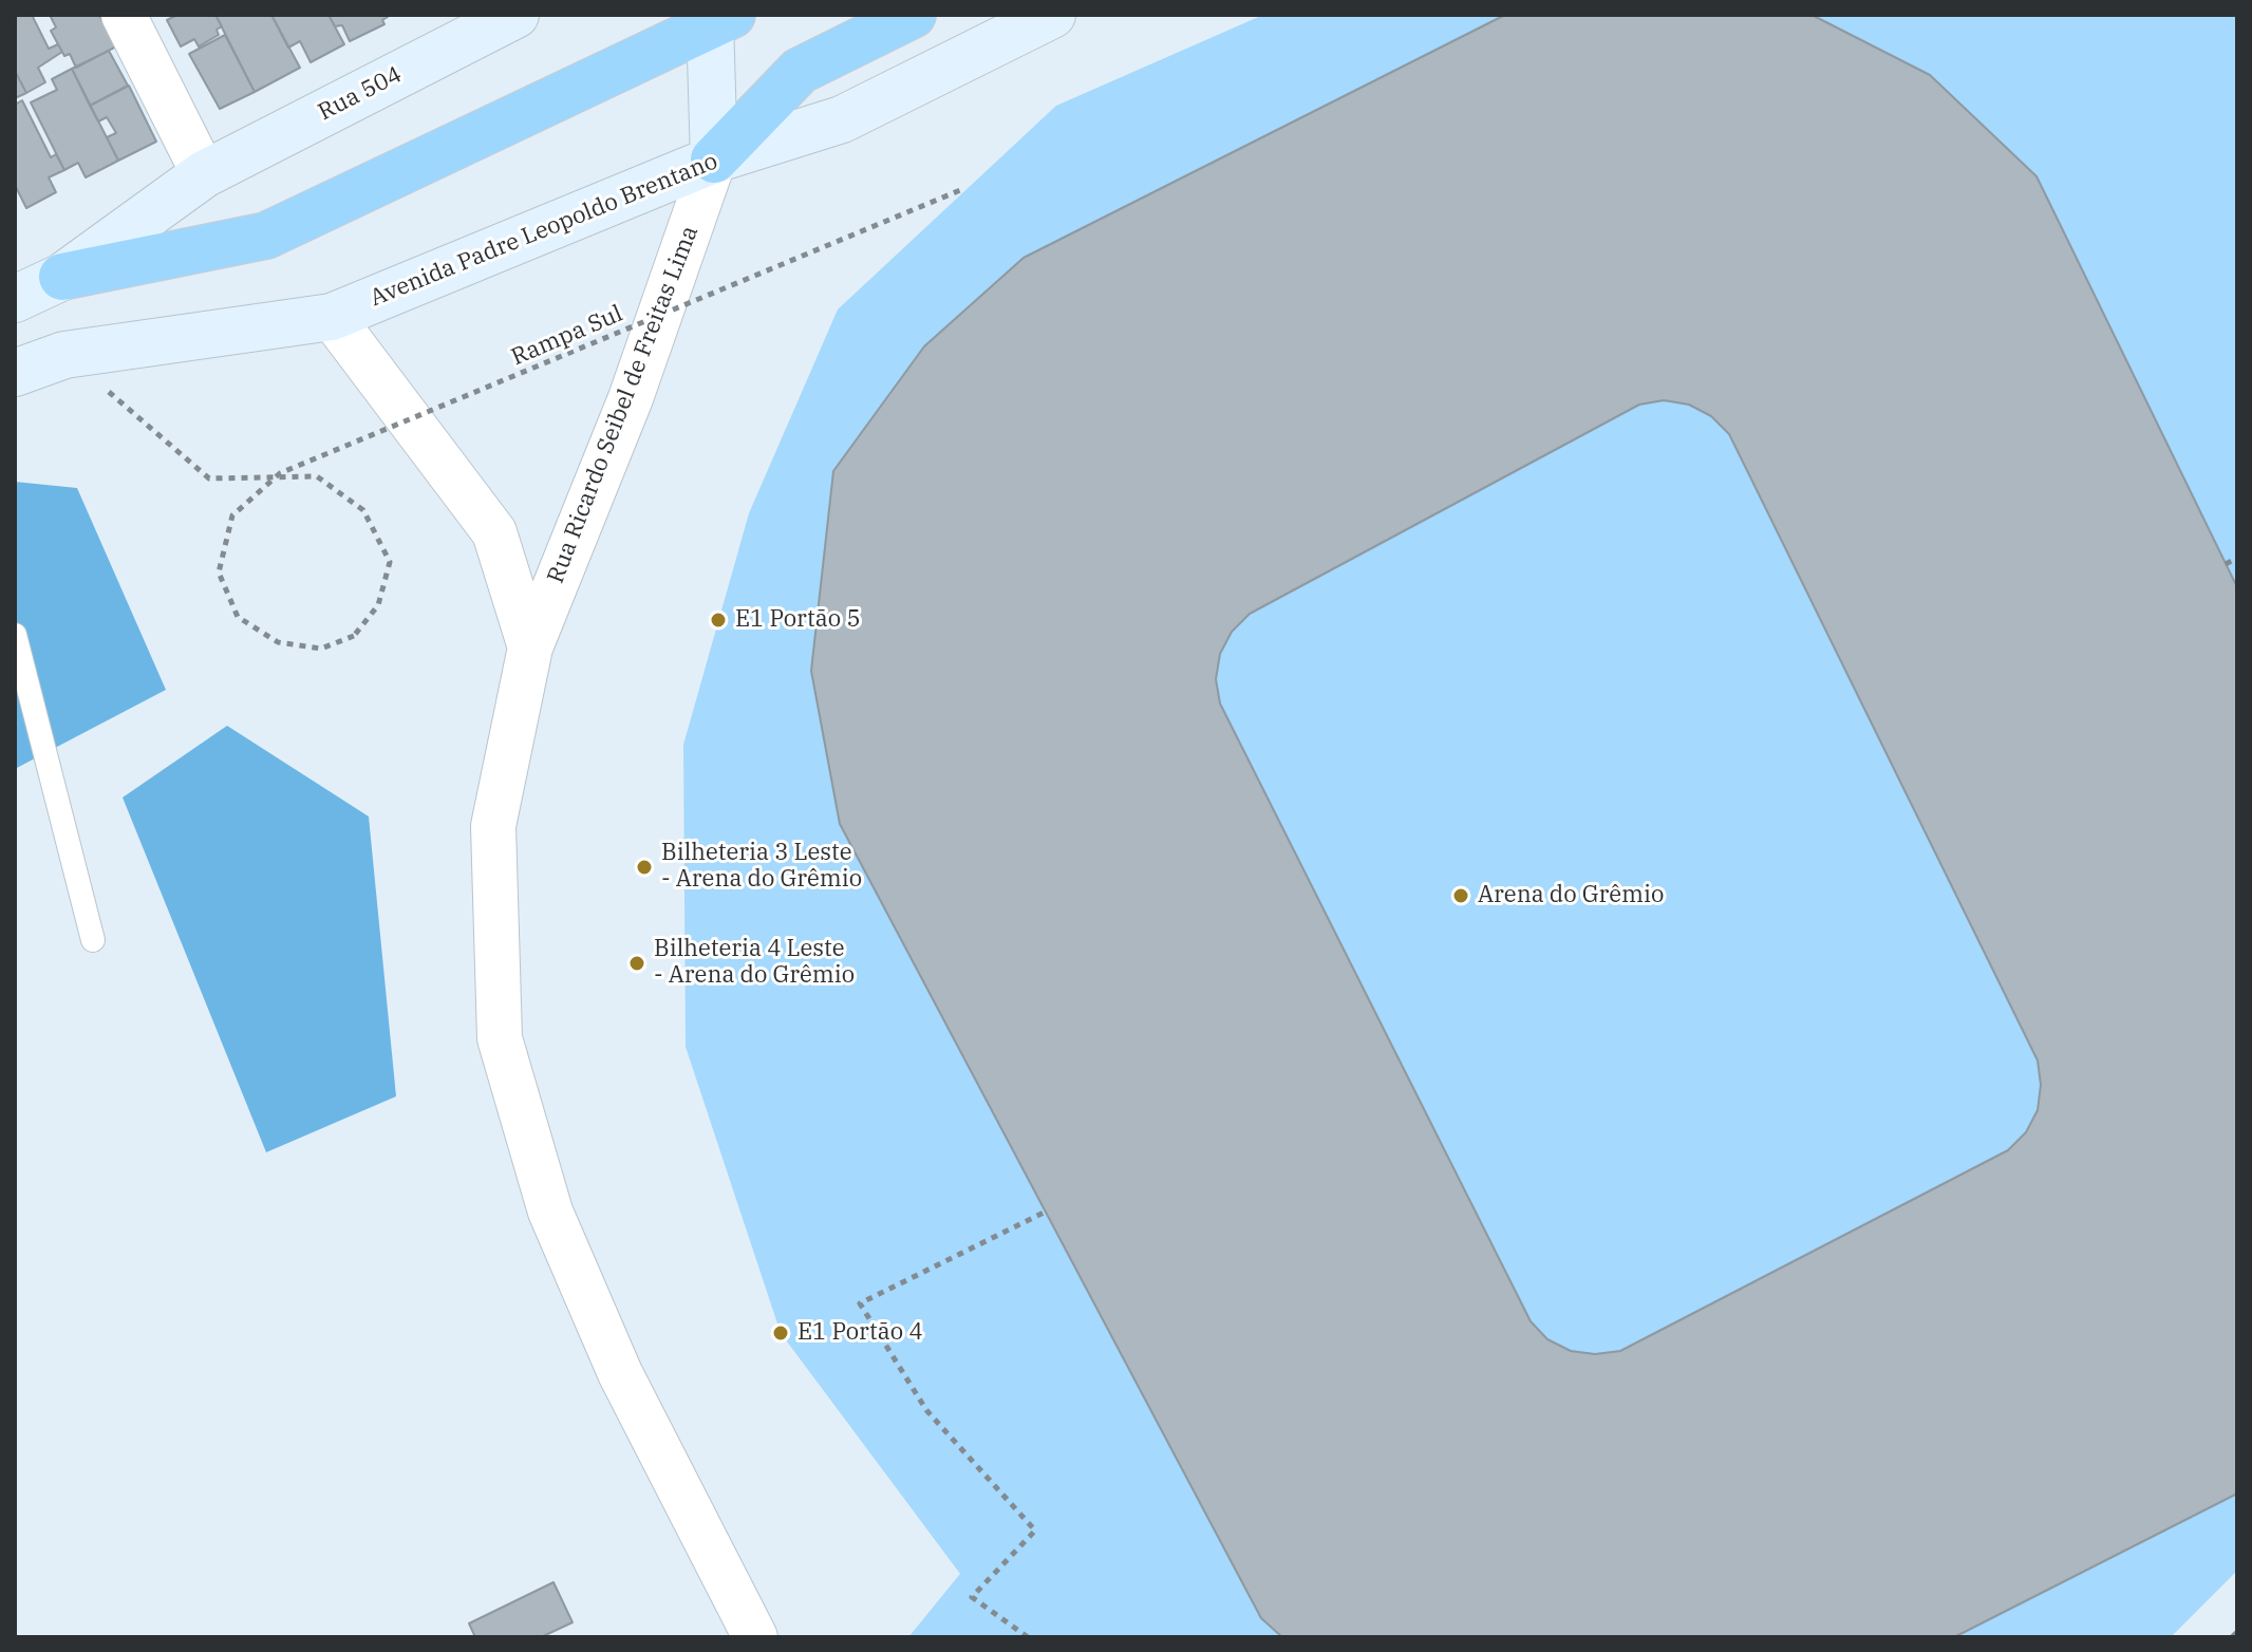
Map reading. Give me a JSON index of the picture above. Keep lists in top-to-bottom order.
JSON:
{
  "streets": {
    "main road": ["Rua 504", "Avenida Padre Leopoldo Brentano"],
    "street": ["Rua Ricardo Seibel de Freitas Lima"],
    "path": ["Rampa Sul"]
  },
  "crossings": [
    ["Avenida Padre Leopoldo Brentano", "Rampa Sul"],
    ["Avenida Padre Leopoldo Brentano", "Rua Ricardo Seibel de Freitas Lima"]
  ],
  "places": [
    "E1 Portão 5",
    "Bilheteria 3 Leste - Arena do Grêmio",
    "Arena do Grêmio",
    "Bilheteria 4 Leste - Arena do Grêmio",
    "E1 Portão 4"
  ]
}
